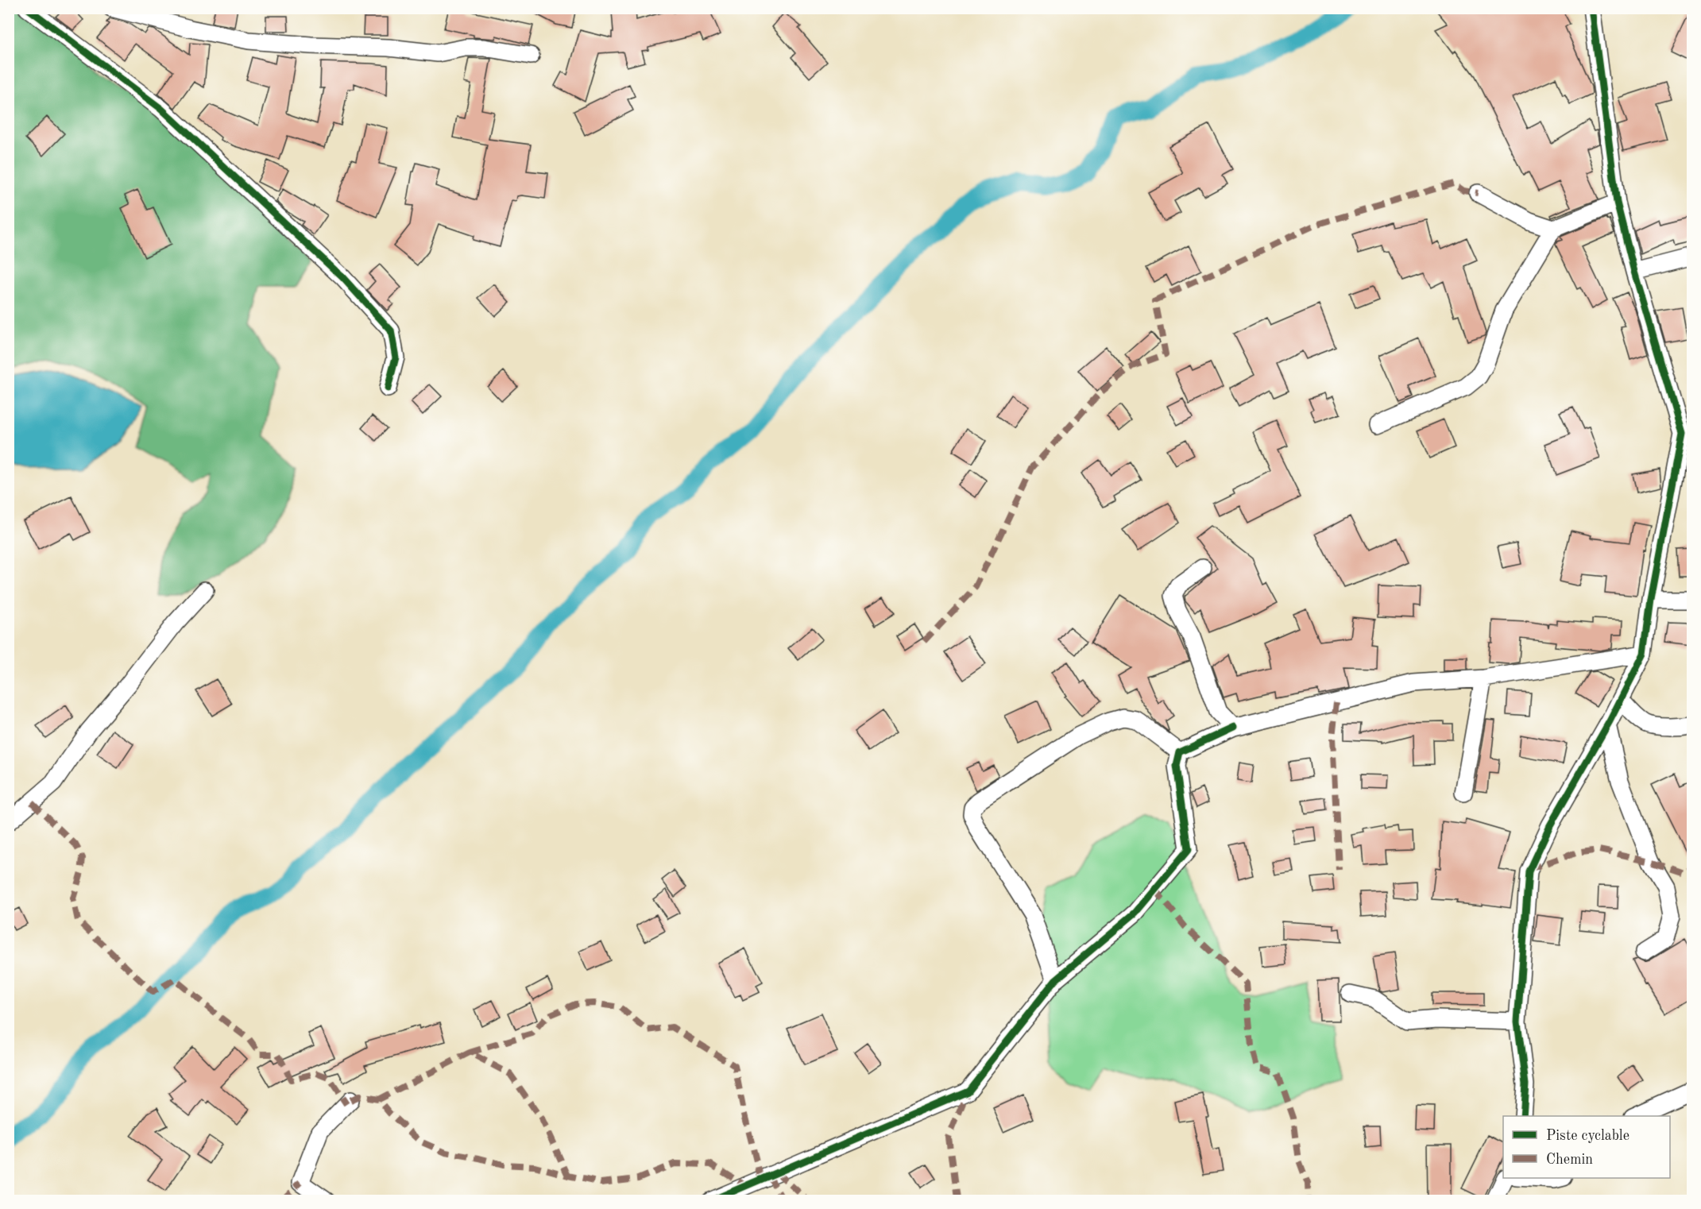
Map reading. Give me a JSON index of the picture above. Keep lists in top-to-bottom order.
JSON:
{
  "legend": ["Piste cyclable", "Chemin"]
}
